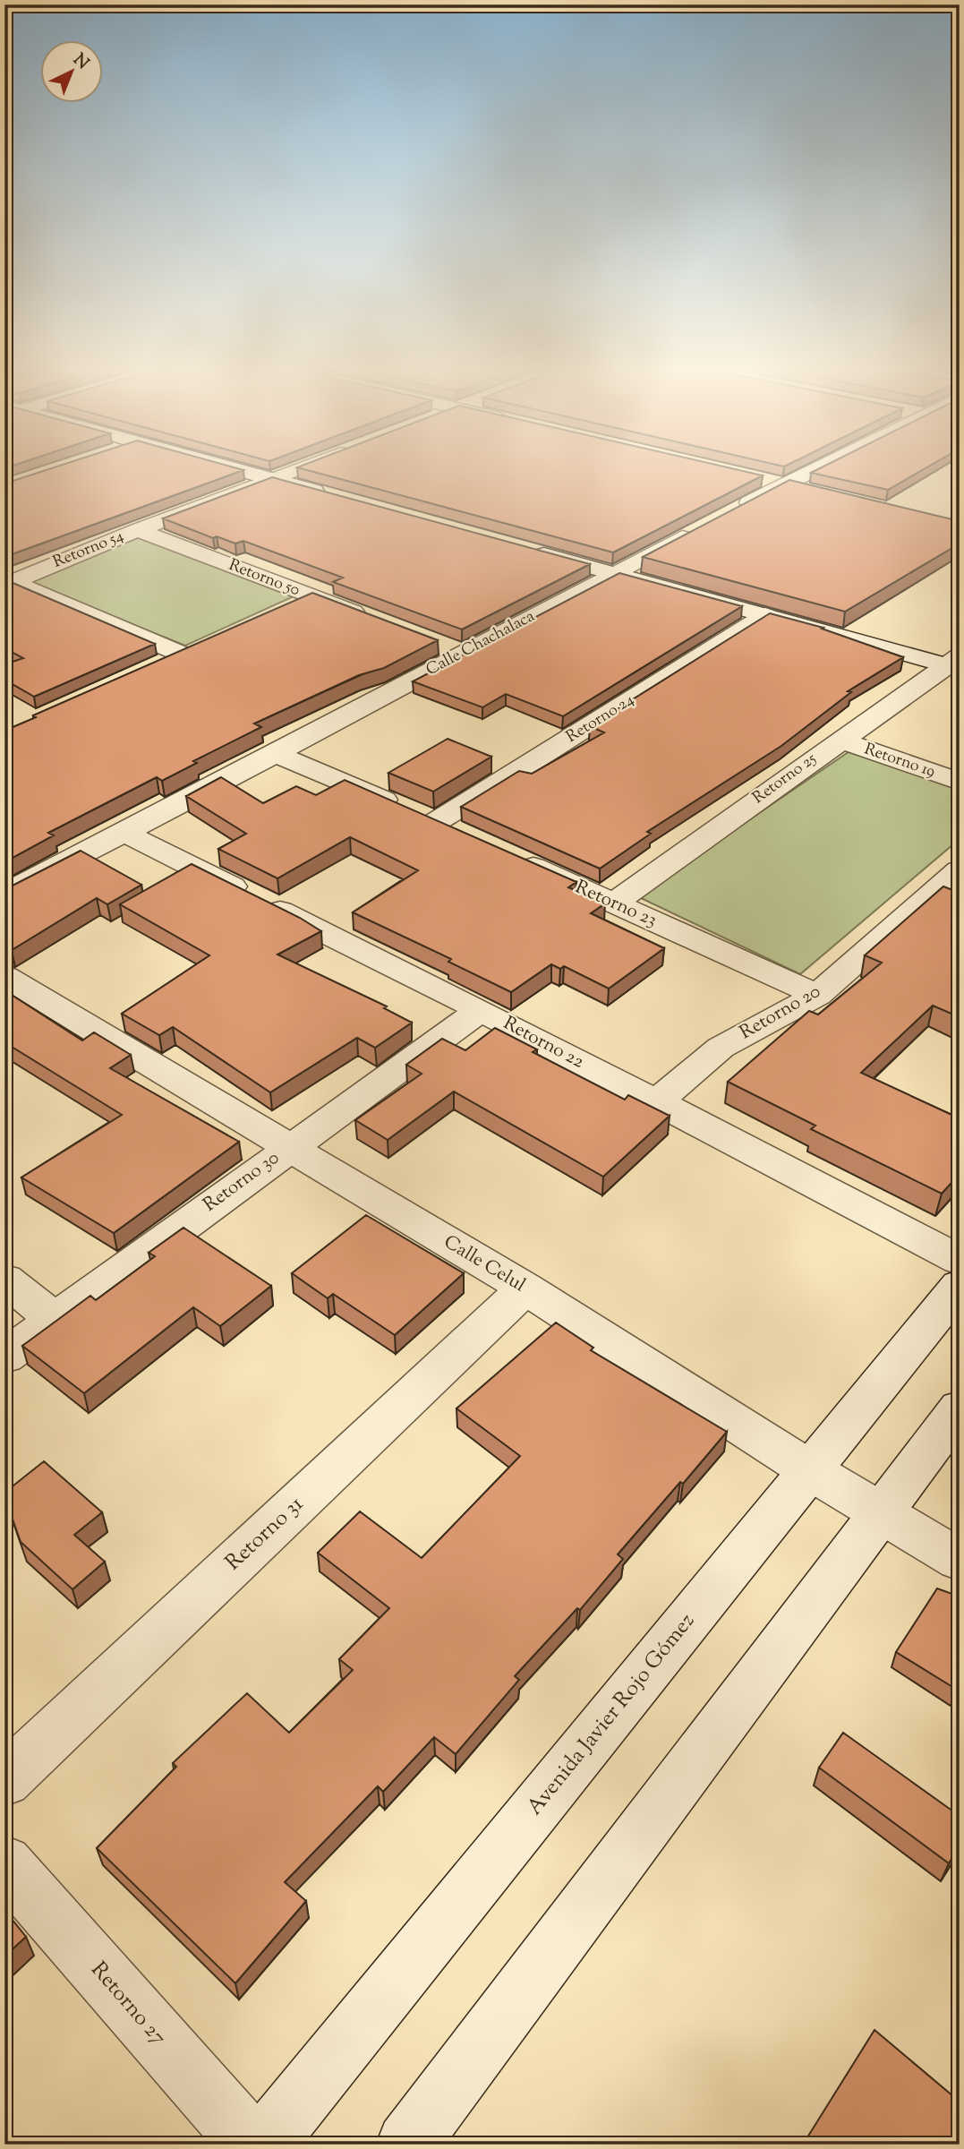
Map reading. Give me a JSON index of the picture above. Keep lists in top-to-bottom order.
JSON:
{
  "streets": {
    "street": [
      "Retorno 54",
      "Retorno 50",
      "Calle Chachalaca",
      "Retorno 24",
      "Retorno 19",
      "Retorno 25",
      "Retorno 23",
      "Retorno 20",
      "Retorno 22",
      "Retorno 30",
      "Calle Celul",
      "Retorno 31",
      "Avenida Javier Rojo Gómez",
      "Retorno 27"
    ]
  },
  "crossings": [
    ["Retorno 54", "Retorno 50"],
    ["Calle Chachalaca", "Retorno 22"],
    ["Retorno 19", "Retorno 25"],
    ["Retorno 25", "Retorno 23"],
    ["Retorno 23", "Retorno 20"],
    ["Retorno 20", "Retorno 22"],
    ["Retorno 22", "Retorno 30"],
    ["Retorno 30", "Calle Celul"],
    ["Calle Celul", "Retorno 31"],
    ["Calle Celul", "Avenida Javier Rojo Gómez"]
  ],
  "north": "top right"
}
